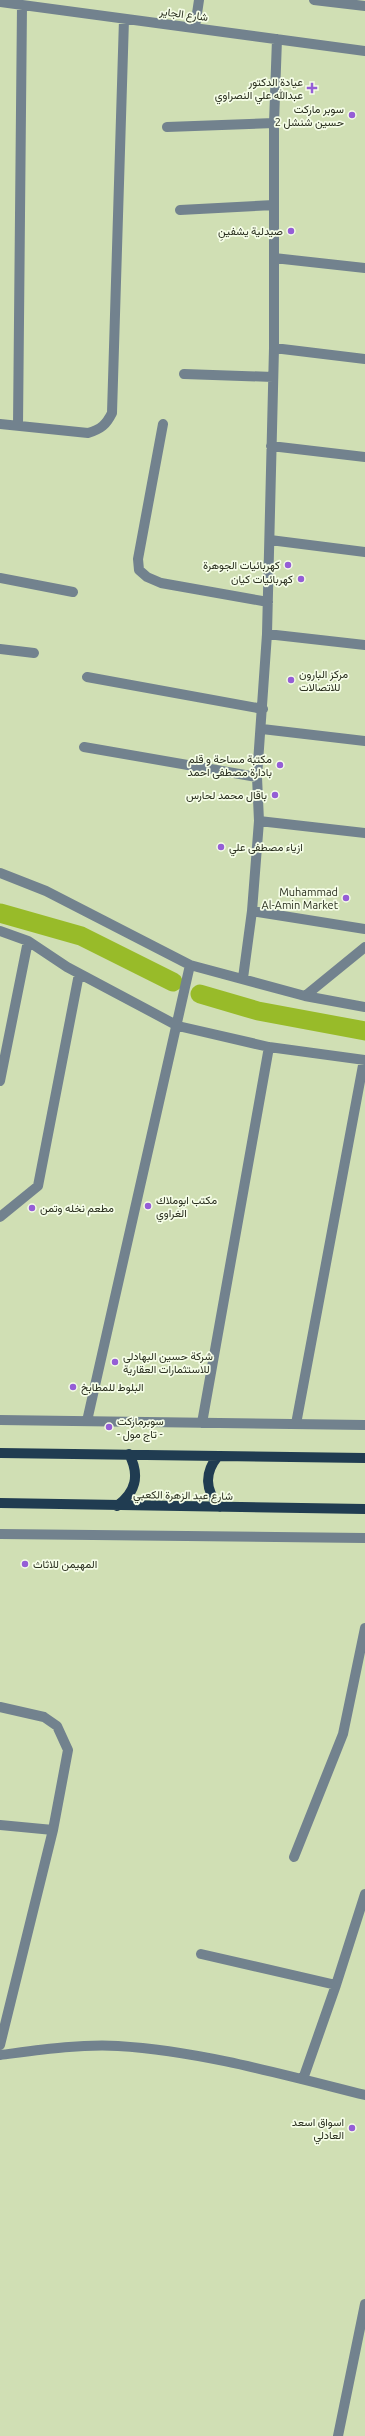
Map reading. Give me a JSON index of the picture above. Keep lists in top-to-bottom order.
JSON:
{
  "streets": {
    "main road": ["شارع عبد الزهرة الكعبي"],
    "street": ["شارع الجاير"]
  },
  "places": {
    "health": ["عيادة الدكتور عبدالله علي النصراوي"],
    "other": [
      "سوبر ماركت حسين شنشل 2",
      "صيدلية يشفينِ",
      "كهربائيات الجوهرة",
      "كهربائيات كيان",
      "مركز البارون للاتصالات",
      "مكتبة مساحة و قلم بادارة مصطفى احمد",
      "باقال محمد لحارس",
      "ازياء مصطفى علي",
      "Muhammad Al-Amin Market",
      "مكتب ابوملاك الغراوي",
      "مطعم نخله وتمن",
      "شركة حسين البهادلي للاستثمارات العقارية",
      "البلوط للمطابخ",
      "سوبرماركت - تاج مول -",
      "المهيمن للاثاث",
      "اسواق اسعد العادلي"
    ]
  }
}
